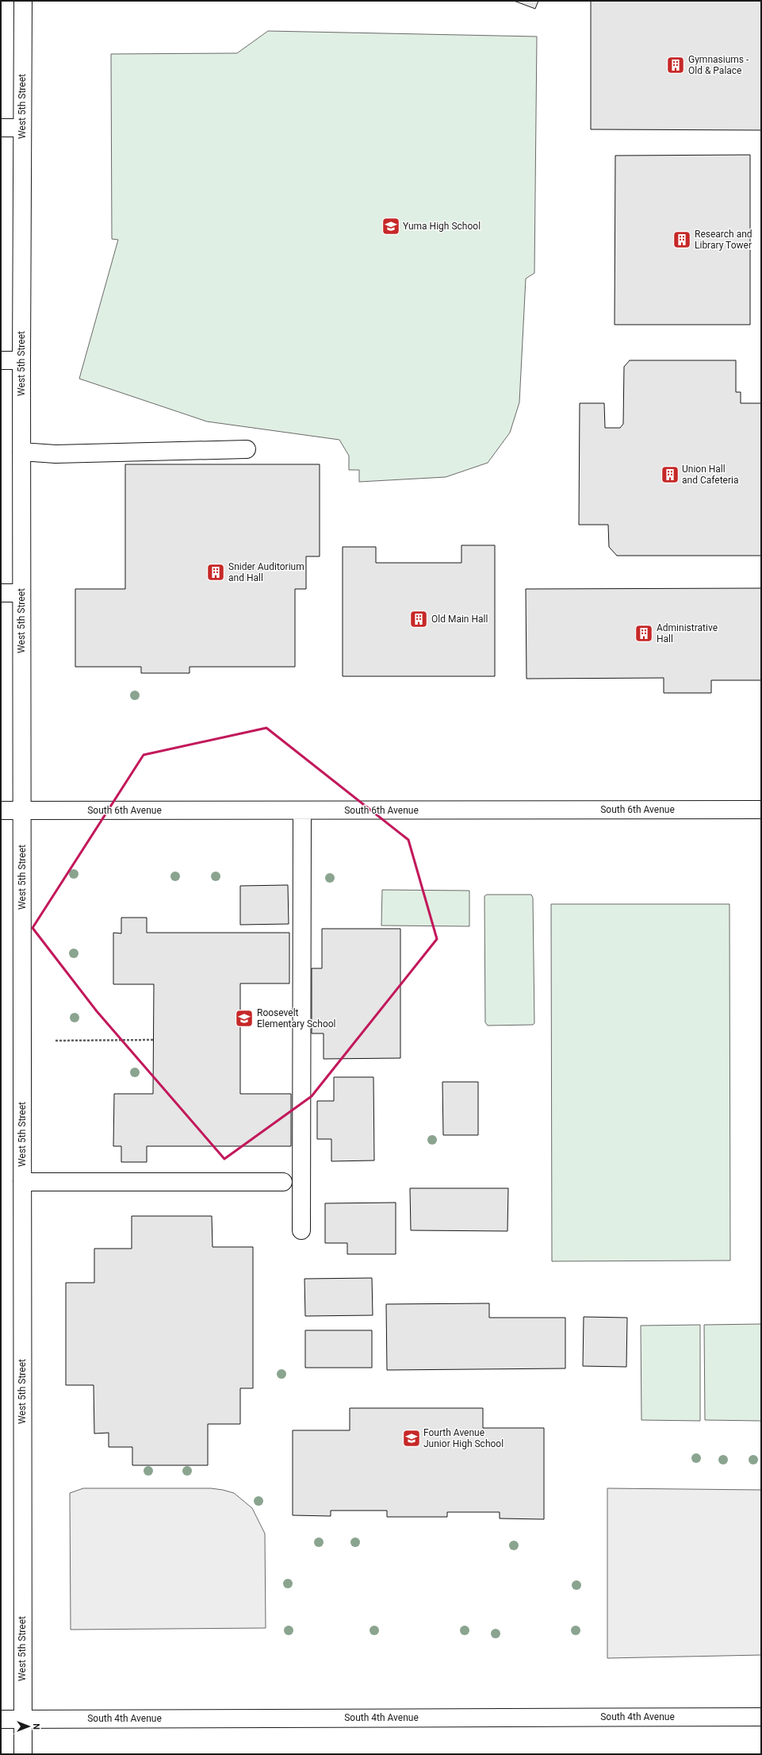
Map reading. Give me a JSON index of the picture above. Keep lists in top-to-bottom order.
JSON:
{
  "streets": {
    "street": ["West 5th Street", "South 6th Avenue", "South 4th Avenue"]
  },
  "crossings": [
    ["West 5th Street", "South 6th Avenue"],
    ["West 5th Street", "South 4th Avenue"]
  ],
  "places": {
    "building": [
      "Gymnasiums - Old & Palace",
      "Research and Library Tower",
      "Union Hall and Cafeteria",
      "Snider Auditorium and Hall",
      "Old Main Hall",
      "Administrative Hall"
    ],
    "school or university": ["Yuma High School", "Roosevelt Elementary School", "Fourth Avenue Junior High School"]
  },
  "north": "right"
}
